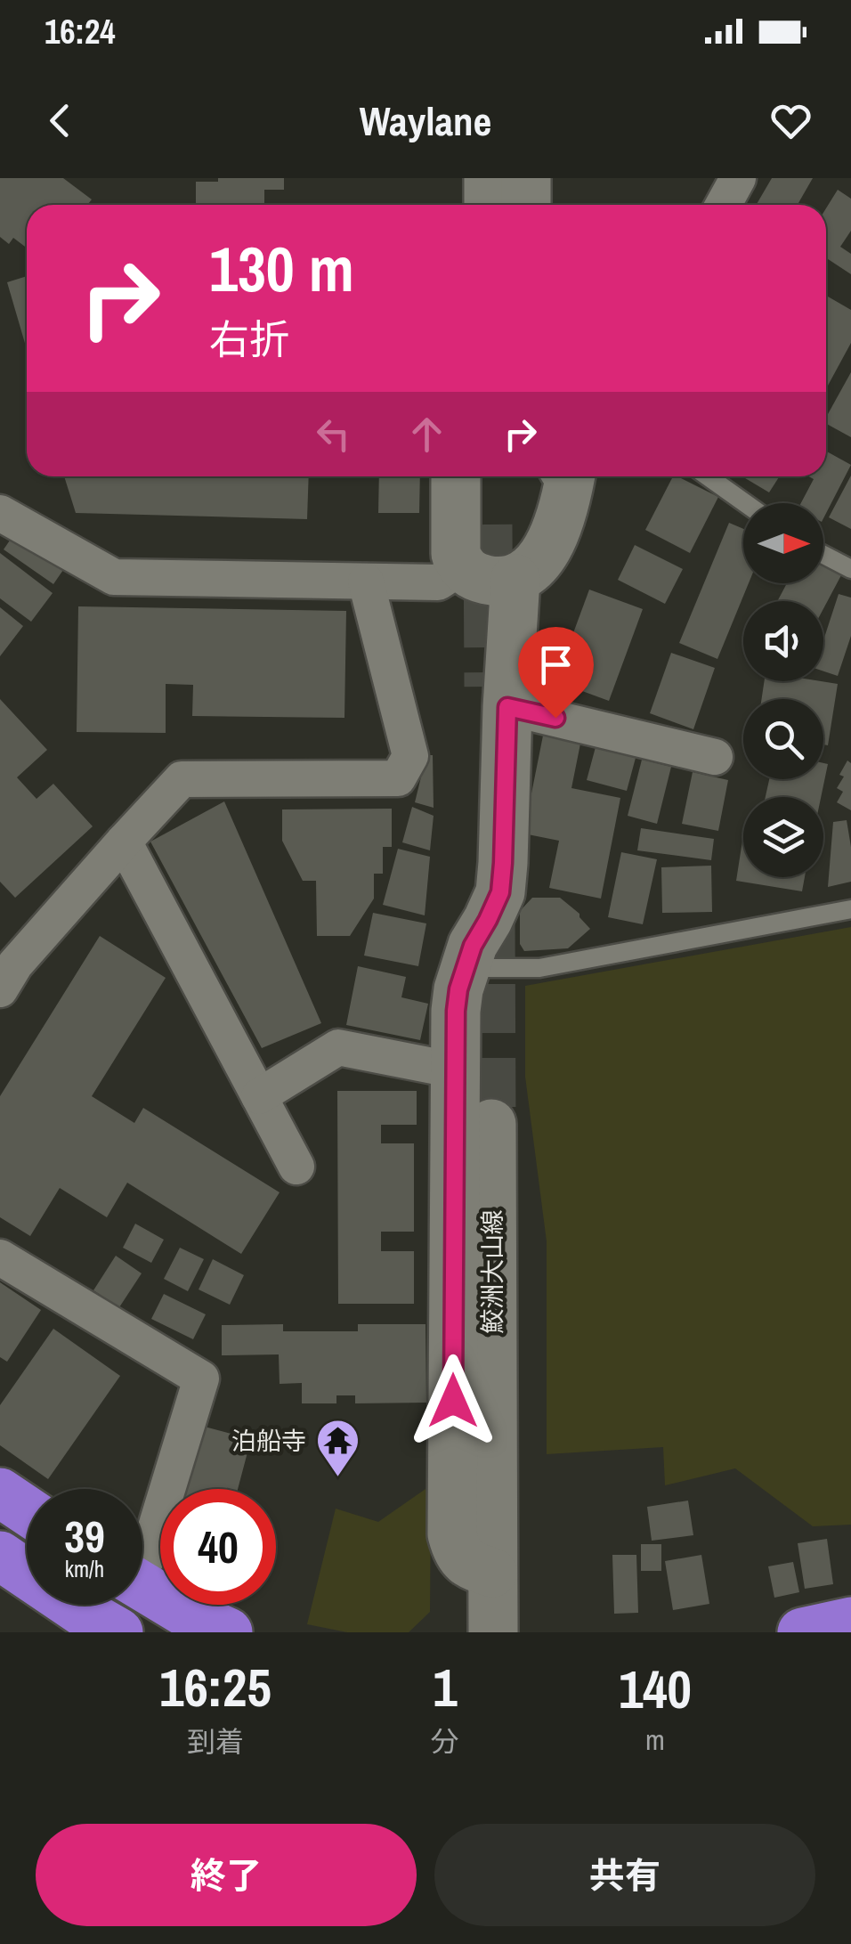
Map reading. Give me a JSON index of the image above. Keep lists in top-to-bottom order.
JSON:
{
  "streets": {
    "street": ["鮫洲大山線"]
  },
  "places": {
    "temple": ["泊船寺"]
  },
  "north": "right",
  "page": {
    "status": "16:24",
    "header": "Waylane",
    "turn": ["130 m", "右折"],
    "speed": "39 km/h",
    "limit": "40",
    "eta": [
      "16:25",
      "到着",
      "1",
      "分",
      "140",
      "m"
    ],
    "buttons": ["終了", "共有"]
  }
}
